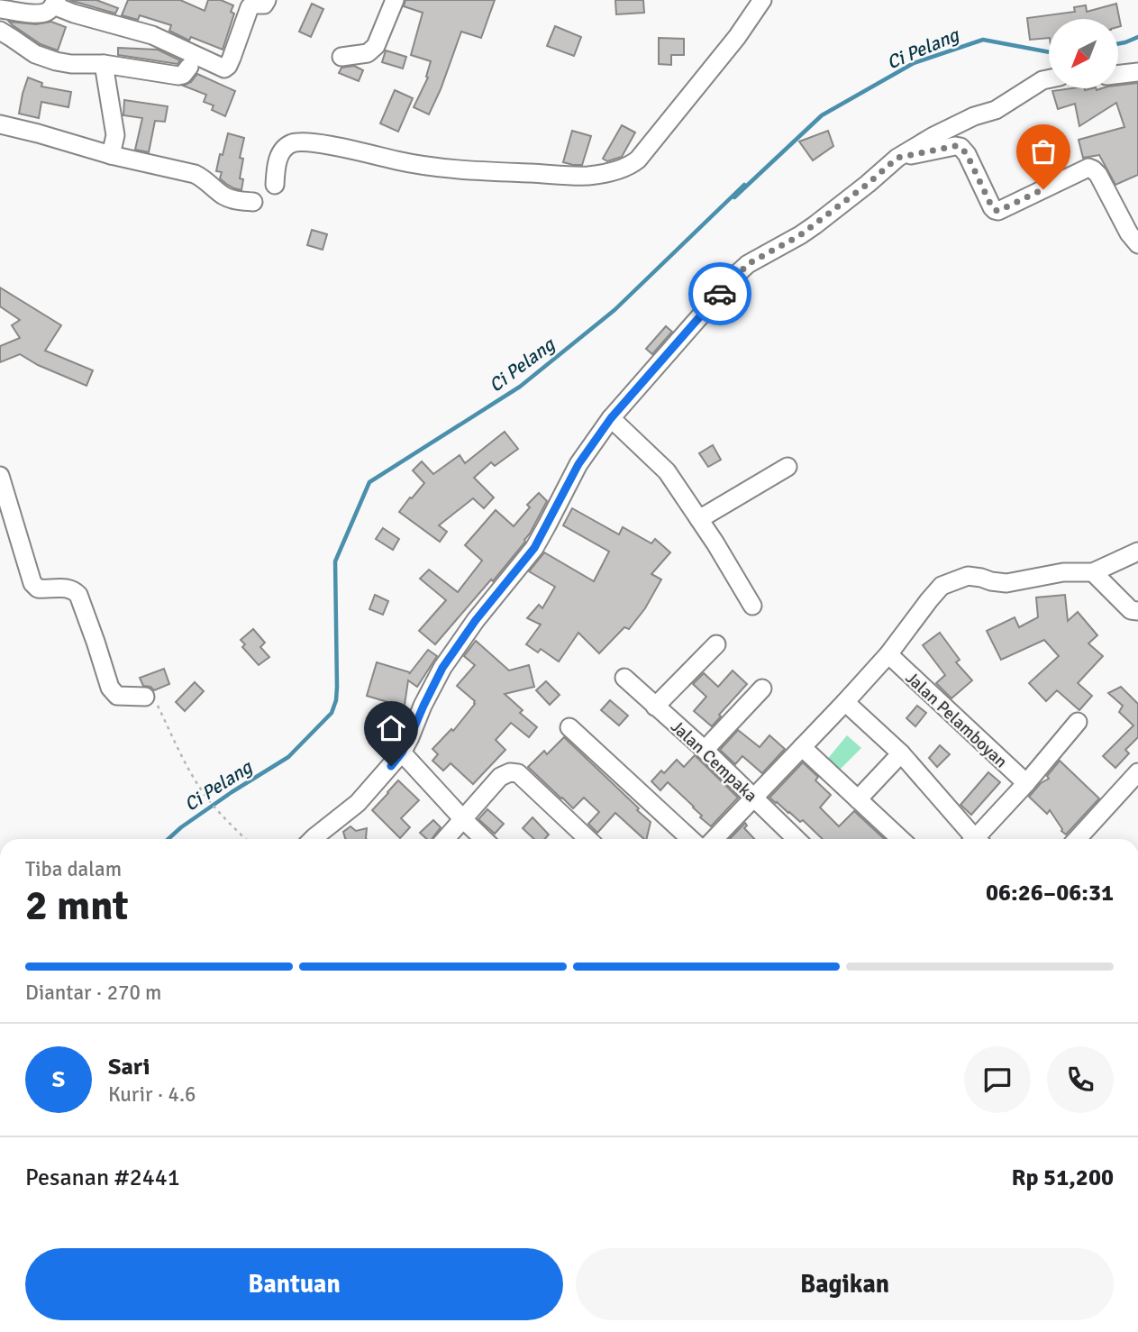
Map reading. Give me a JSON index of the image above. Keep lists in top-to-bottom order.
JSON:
{
  "streets": {
    "street": ["Jalan Pelamboyan", "Jalan Cempaka"]
  },
  "water": ["Ci Pelang"],
  "north": "bottom left",
  "page": {
    "heading": ["2 mnt", "Tiba dalam", "06:26–06:31"],
    "panel": [
      "Sari",
      "Kurir · 4.6",
      "Pesanan #2441",
      "Rp 51,200"
    ],
    "bar": "Diantar · 270 m",
    "round": "S",
    "buttons": ["Bantuan", "Bagikan"]
  }
}
